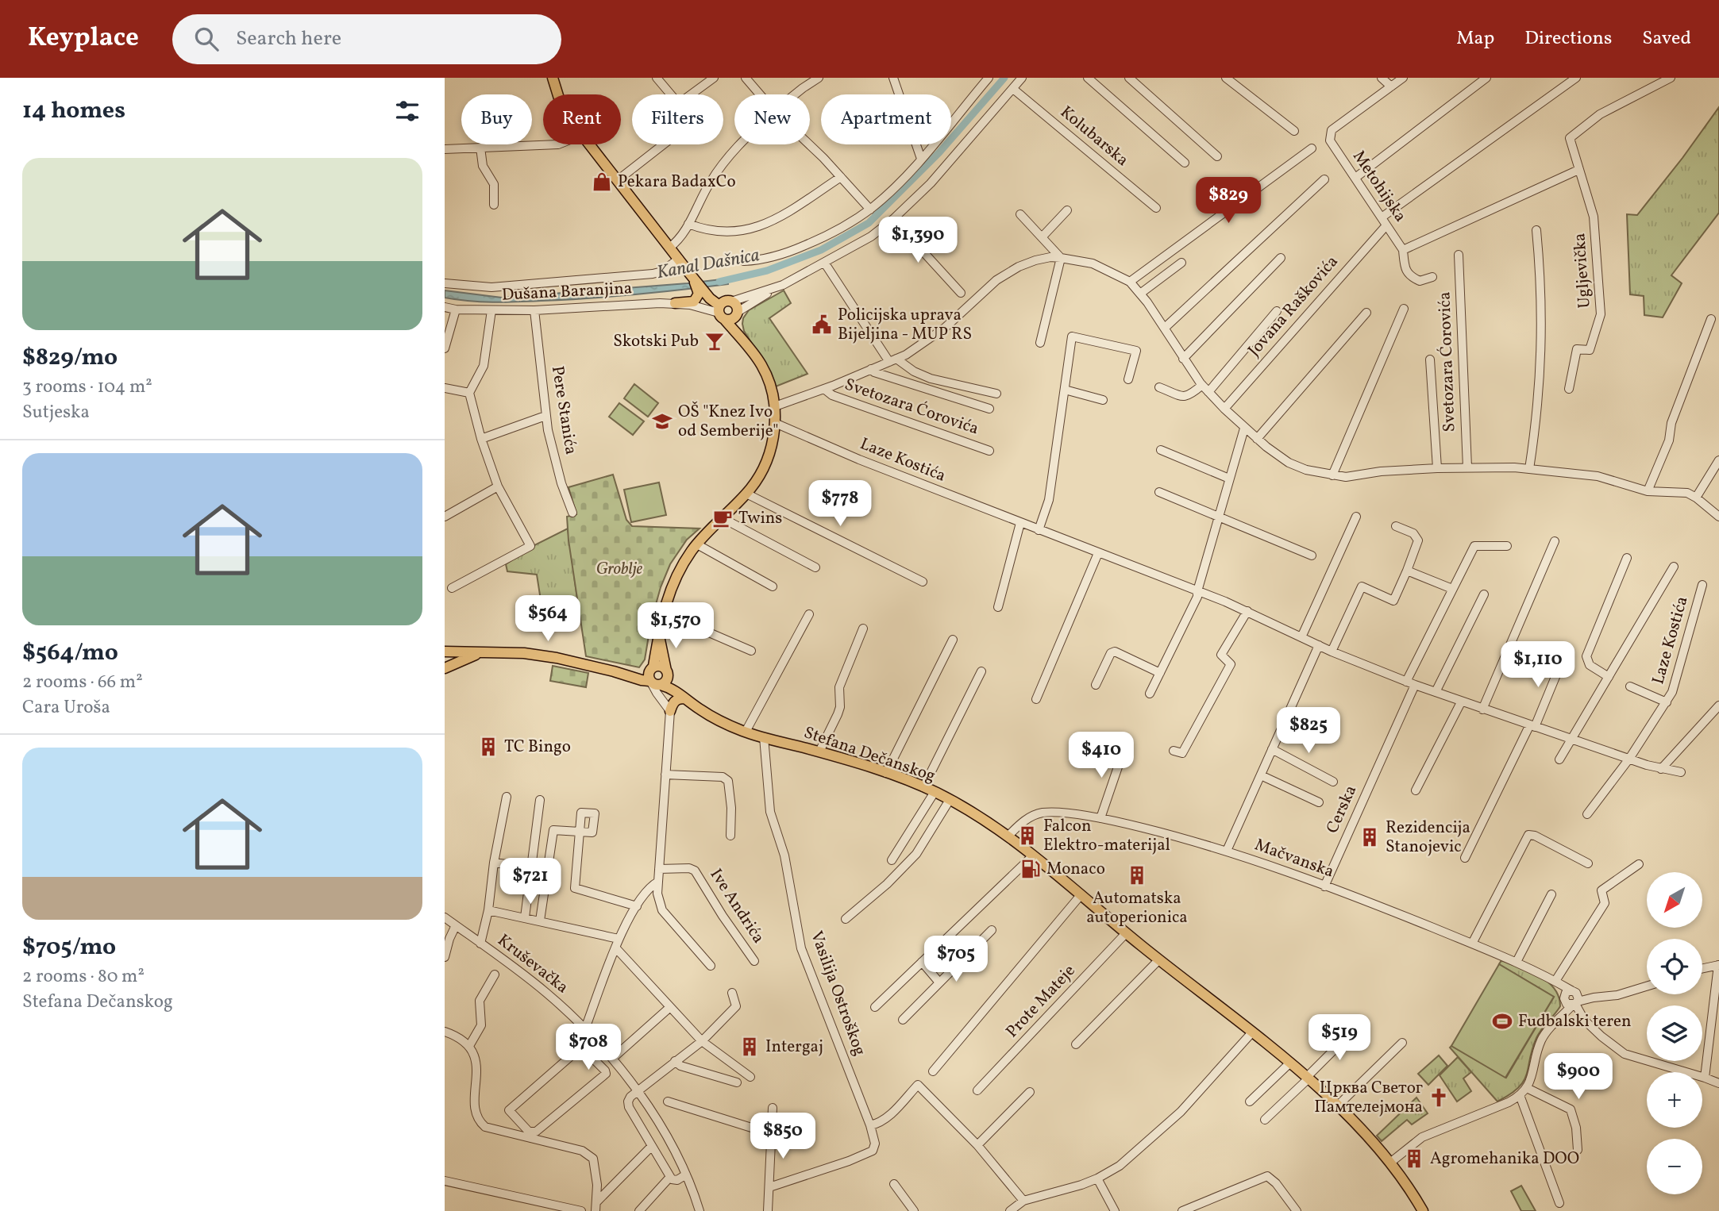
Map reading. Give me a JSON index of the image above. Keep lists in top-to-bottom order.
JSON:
{
  "streets": {
    "main road": ["Stefana Dečanskog"],
    "street": [
      "Kolubarska",
      "Metohijska",
      "Ugljevička",
      "Dušana Baranjina",
      "Jovana Raškovića",
      "Svetozara Ćorovića",
      "Pere Stanića",
      "Laze Kostića",
      "Cerska",
      "Mačvanska",
      "Ive Andrića",
      "Kruševačka",
      "Vasilija Ostroškog",
      "Prote Mateje"
    ]
  },
  "crossings": [
    ["Metohijska", "Jovana Raškovića"],
    ["Dušana Baranjina", "Pere Stanića"],
    ["Jovana Raškovića", "Svetozara Ćorovića"],
    ["Laze Kostića", "Cerska"],
    ["Stefana Dečanskog", "Mačvanska"],
    ["Stefana Dečanskog", "Vasilija Ostroškog"],
    ["Stefana Dečanskog", "Prote Mateje"],
    ["Cerska", "Mačvanska"]
  ],
  "water": ["Kanal Dašnica"],
  "parks": ["Groblje"],
  "places": {
    "shop": ["Pekara BadaxCo"],
    "public building": ["Policijska uprava Bijeljina - MUP RS"],
    "bar": ["Skotski Pub"],
    "school or university": ["OŠ \"Knez Ivo od Semberije\""],
    "cafe": ["Twins"],
    "building": [
      "TC Bingo",
      "Falcon Elektro-materijal",
      "Rezidencija Stanojevic",
      "Automatska autoperionica",
      "Intergaj",
      "Agromehanika DOO"
    ],
    "fuel station": ["Monaco"],
    "sports": ["Fudbalski teren"],
    "church": ["Црква Светог Памтелејмона"]
  },
  "north": "bottom left",
  "page": {
    "header": "Keyplace",
    "search": "Search here",
    "nav": ["Map", "Directions", "Saved"],
    "heading": "14 homes",
    "chip": [
      "Buy",
      "Rent",
      "Filters",
      "New",
      "Apartment"
    ],
    "list": [
      {
        "name": "$829/mo",
        "note": "3 rooms · 104 m² · Sutjeska"
      },
      {
        "name": "$564/mo",
        "note": "2 rooms · 66 m² · Cara Uroša"
      },
      {
        "name": "$705/mo",
        "note": "2 rooms · 80 m² · Stefana Dečanskog"
      }
    ],
    "price": [
      "$829",
      "$1,390",
      "$778",
      "$564",
      "$1,570",
      "$1,110",
      "$825",
      "$410",
      "$721",
      "$705",
      "$519",
      "$708",
      "$900",
      "$850"
    ],
    "map_buttons": ["+", "−"]
  }
}
